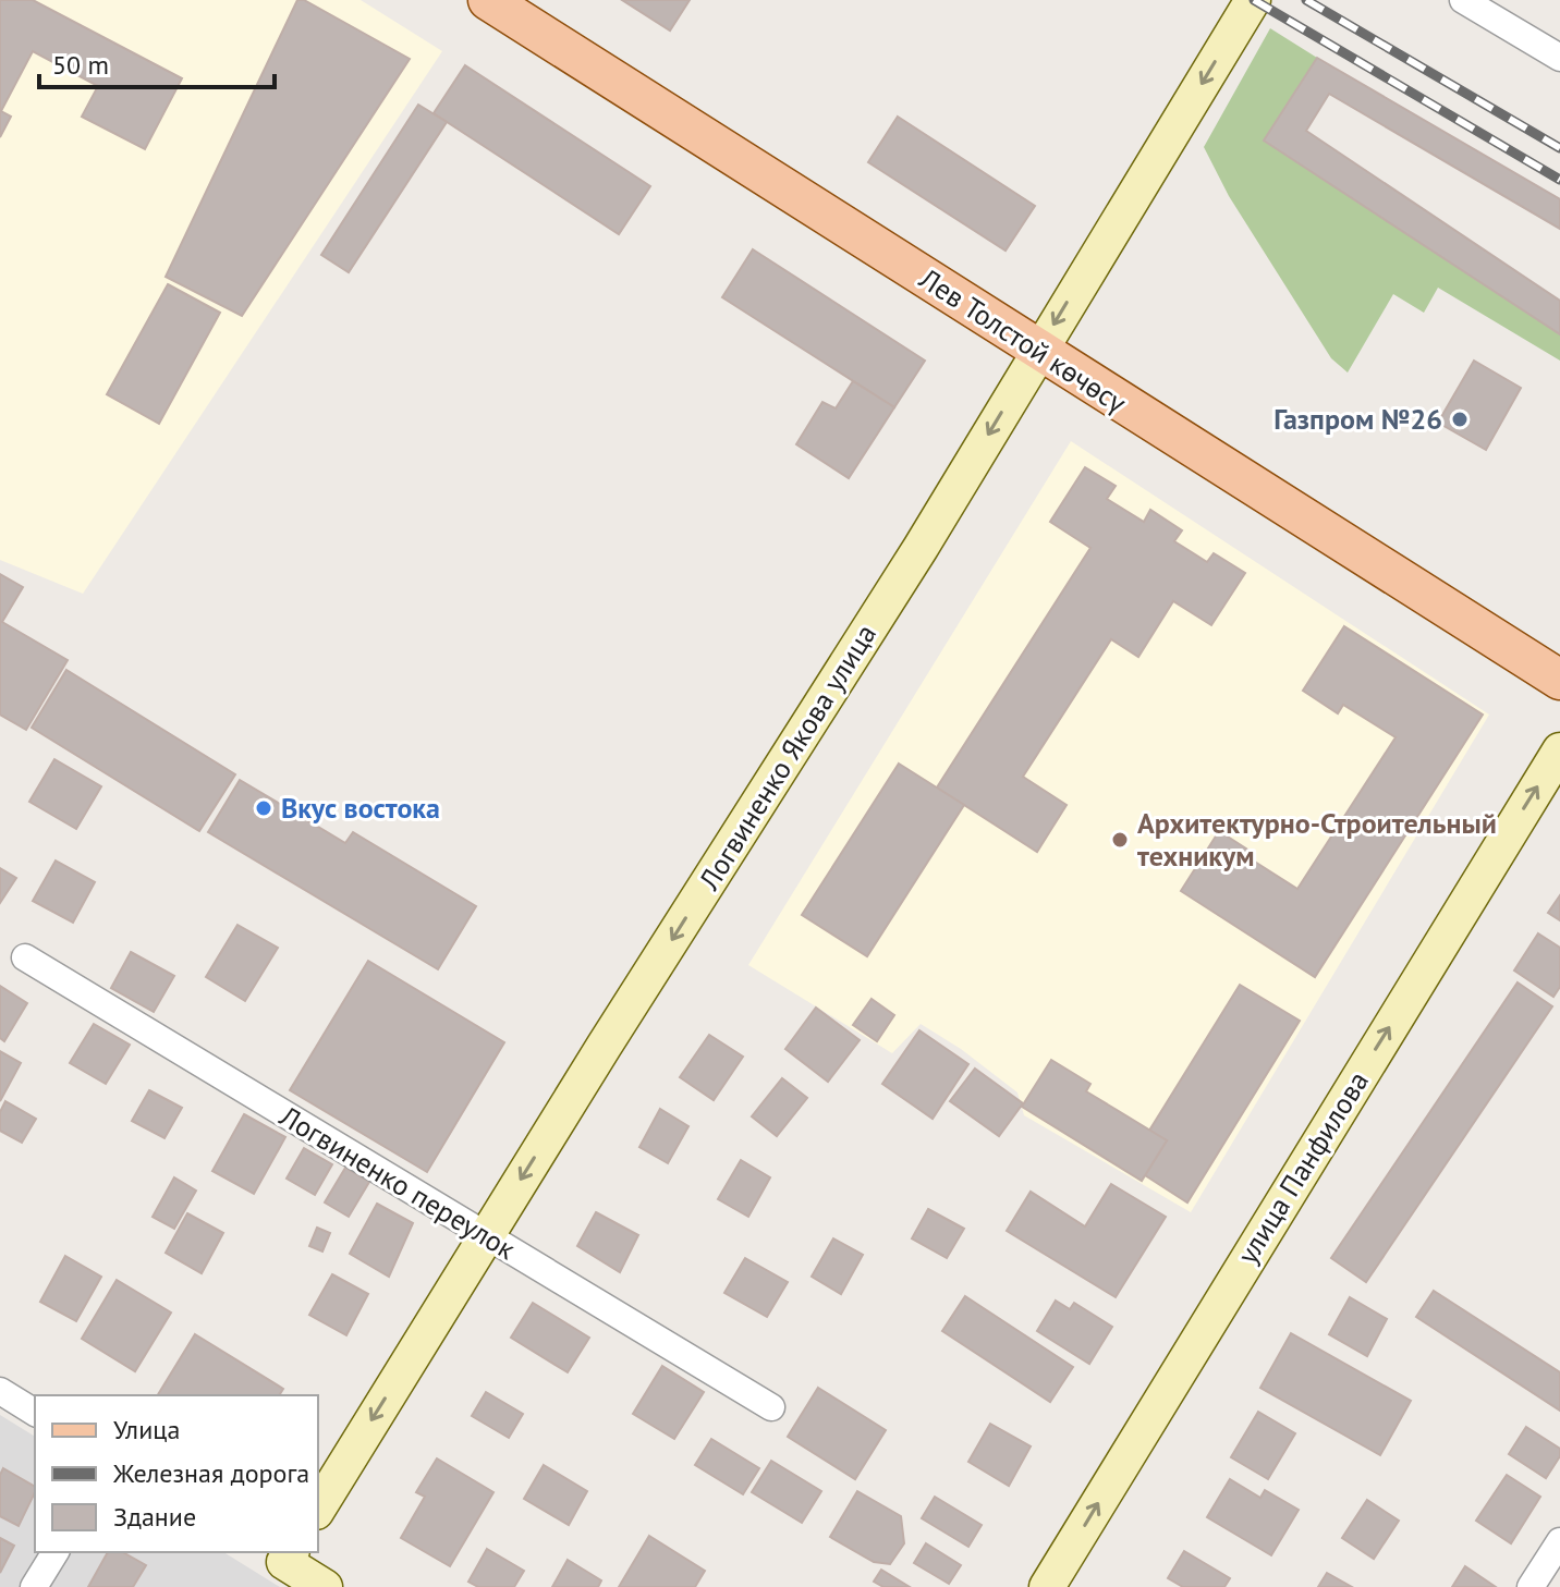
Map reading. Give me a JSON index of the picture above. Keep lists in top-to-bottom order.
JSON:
{
  "streets": {
    "main road": ["Лев Толстой көчөсү"],
    "street": ["Логвиненко Якова улица", "улица Панфилова", "Логвиненко переулок"]
  },
  "crossings": [
    ["Лев Толстой көчөсү", "Логвиненко Якова улица"],
    ["Логвиненко Якова улица", "Логвиненко переулок"]
  ],
  "one_way": ["Логвиненко Якова улица", "улица Панфилова"],
  "places": ["Газпром №26", "Вкус востока", "Архитектурно-Строительный техникум"],
  "legend": ["Улица", "Железная дорога", "Здание"],
  "scale_bar": "50 m"
}
